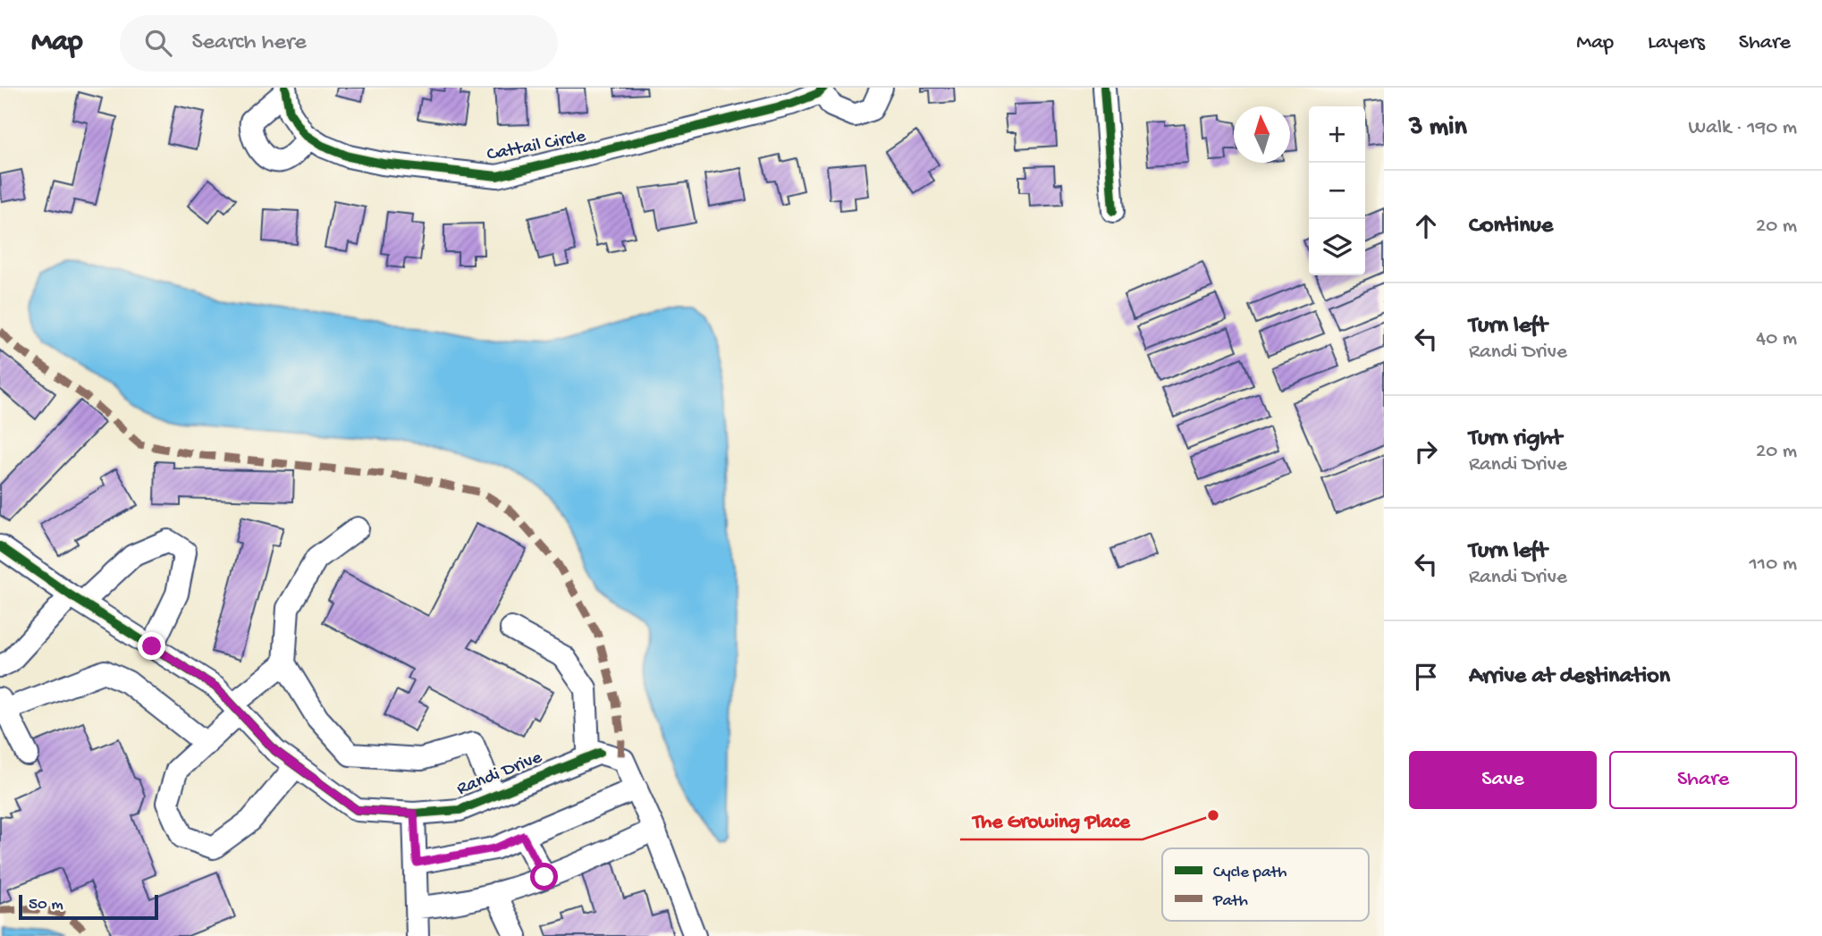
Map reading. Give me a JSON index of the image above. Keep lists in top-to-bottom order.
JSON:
{
  "streets": {
    "street": ["Cattail Circle", "Randi Drive"]
  },
  "places": ["The Growing Place"],
  "legend": ["Cycle path", "Path"],
  "scale_bar": "50 m",
  "north": "top",
  "page": {
    "header": "Map",
    "search": "Search here",
    "nav": ["Map", "Layers", "Share"],
    "heading": ["3 min", "Walk · 190 m"],
    "map_buttons": ["+", "−"],
    "list": [
      ["Continue", "20 m"],
      ["Turn left", "Randi Drive", "40 m"],
      ["Turn right", "Randi Drive", "20 m"],
      ["Turn left", "Randi Drive", "110 m"],
      "Arrive at destination"
    ],
    "buttons": ["Save", "Share"],
    "scale": "50 m"
  }
}
